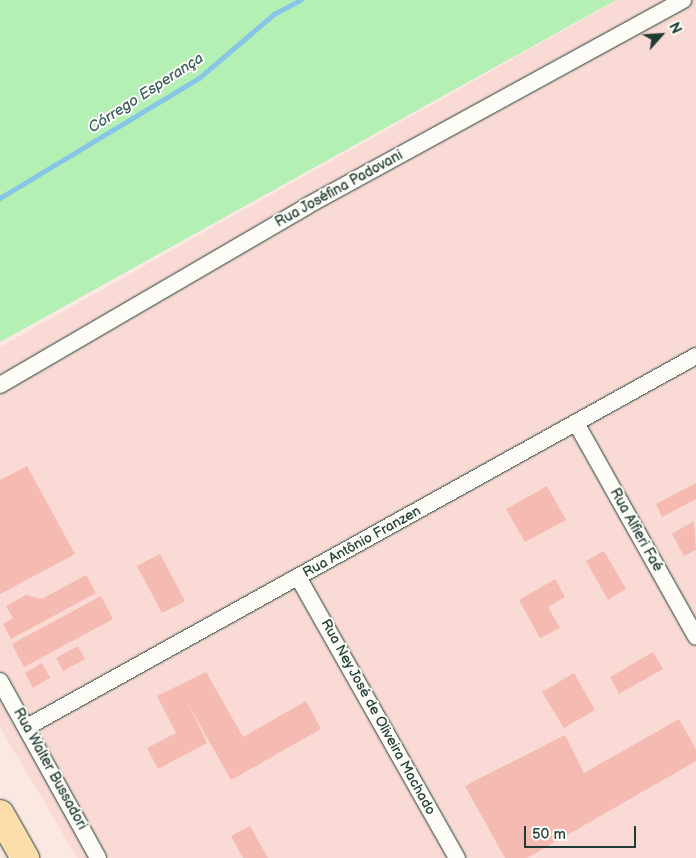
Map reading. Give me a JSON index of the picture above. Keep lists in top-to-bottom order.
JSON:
{
  "streets": {
    "street": [
      "Rua Joséfina Padovani",
      "Rua Alfieri Faé",
      "Rua Antônio Franzen",
      "Rua Ney José de Oliveira Machado",
      "Rua Walter Bussadori"
    ]
  },
  "crossings": [
    ["Rua Alfieri Faé", "Rua Antônio Franzen"],
    ["Rua Antônio Franzen", "Rua Ney José de Oliveira Machado"],
    ["Rua Antônio Franzen", "Rua Walter Bussadori"]
  ],
  "water": ["Córrego Esperança"],
  "scale_bar": "50 m",
  "north": "top right"
}
